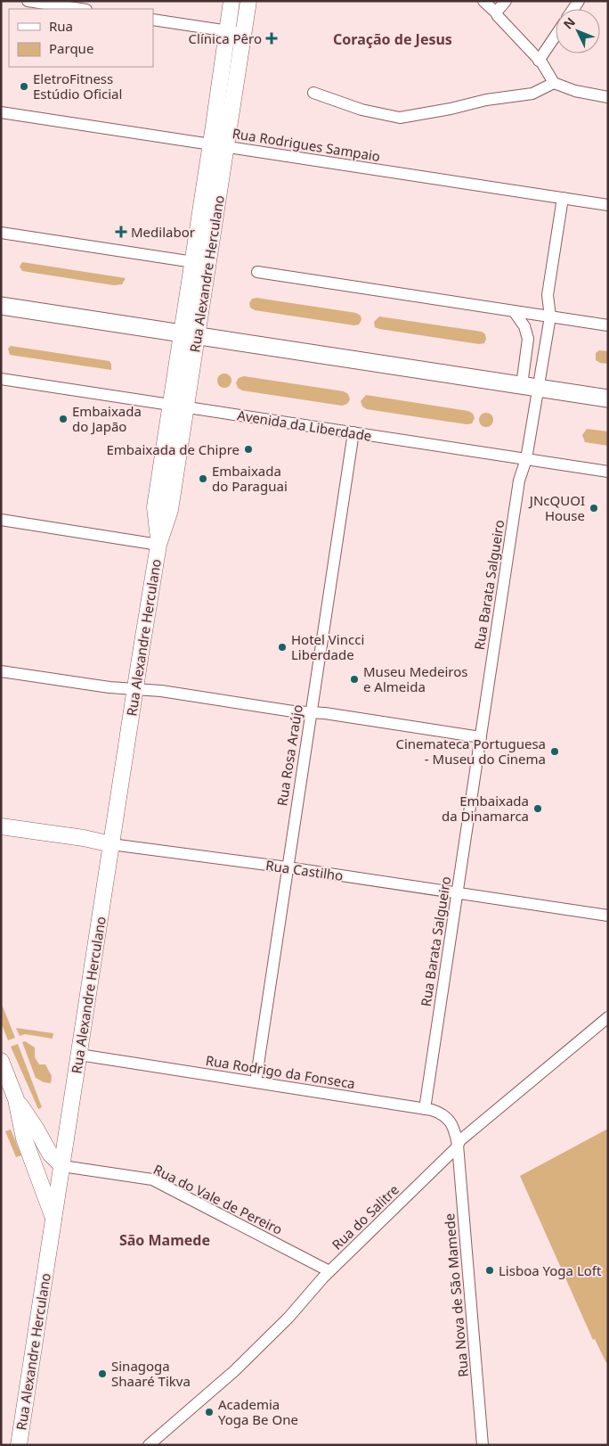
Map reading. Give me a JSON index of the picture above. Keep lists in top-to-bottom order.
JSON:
{
  "streets": {
    "main road": ["Rua Alexandre Herculano", "Rua Castilho"],
    "street": [
      "Rua Rodrigues Sampaio",
      "Avenida da Liberdade",
      "Rua Barata Salgueiro",
      "Rua Rosa Araújo",
      "Rua Rodrigo da Fonseca",
      "Rua do Vale de Pereiro",
      "Rua do Salitre",
      "Rua Nova de São Mamede"
    ]
  },
  "crossings": [
    ["Rua Rodrigues Sampaio", "Rua Alexandre Herculano"],
    ["Rua Rodrigues Sampaio", "Rua Barata Salgueiro"],
    ["Rua Alexandre Herculano", "Avenida da Liberdade"],
    ["Rua Alexandre Herculano", "Rua Castilho"],
    ["Rua Alexandre Herculano", "Rua Rodrigo da Fonseca"],
    ["Rua Alexandre Herculano", "Rua do Vale de Pereiro"],
    ["Avenida da Liberdade", "Rua Barata Salgueiro"],
    ["Avenida da Liberdade", "Rua Rosa Araújo"],
    ["Rua Barata Salgueiro", "Rua Castilho"],
    ["Rua Barata Salgueiro", "Rua Rodrigo da Fonseca"],
    ["Rua Rosa Araújo", "Rua Castilho"],
    ["Rua Rosa Araújo", "Rua Rodrigo da Fonseca"],
    ["Rua Rodrigo da Fonseca", "Rua do Salitre"],
    ["Rua Rodrigo da Fonseca", "Rua Nova de São Mamede"],
    ["Rua do Vale de Pereiro", "Rua do Salitre"],
    ["Rua do Salitre", "Rua Nova de São Mamede"]
  ],
  "districts": ["Coração de Jesus", "São Mamede"],
  "places": {
    "health": ["Clínica Pêro", "Medilabor"],
    "other": [
      "EletroFitness Estúdio Oficial",
      "Embaixada do Japão",
      "Embaixada de Chipre",
      "Embaixada do Paraguai",
      "JNcQUOI House",
      "Hotel Vincci Liberdade",
      "Museu Medeiros e Almeida",
      "Cinemateca Portuguesa - Museu do Cinema",
      "Embaixada da Dinamarca",
      "Lisboa Yoga Loft",
      "Sinagoga Shaaré Tikva",
      "Academia Yoga Be One"
    ]
  },
  "legend": ["Rua", "Parque"],
  "north": "top left"
}
